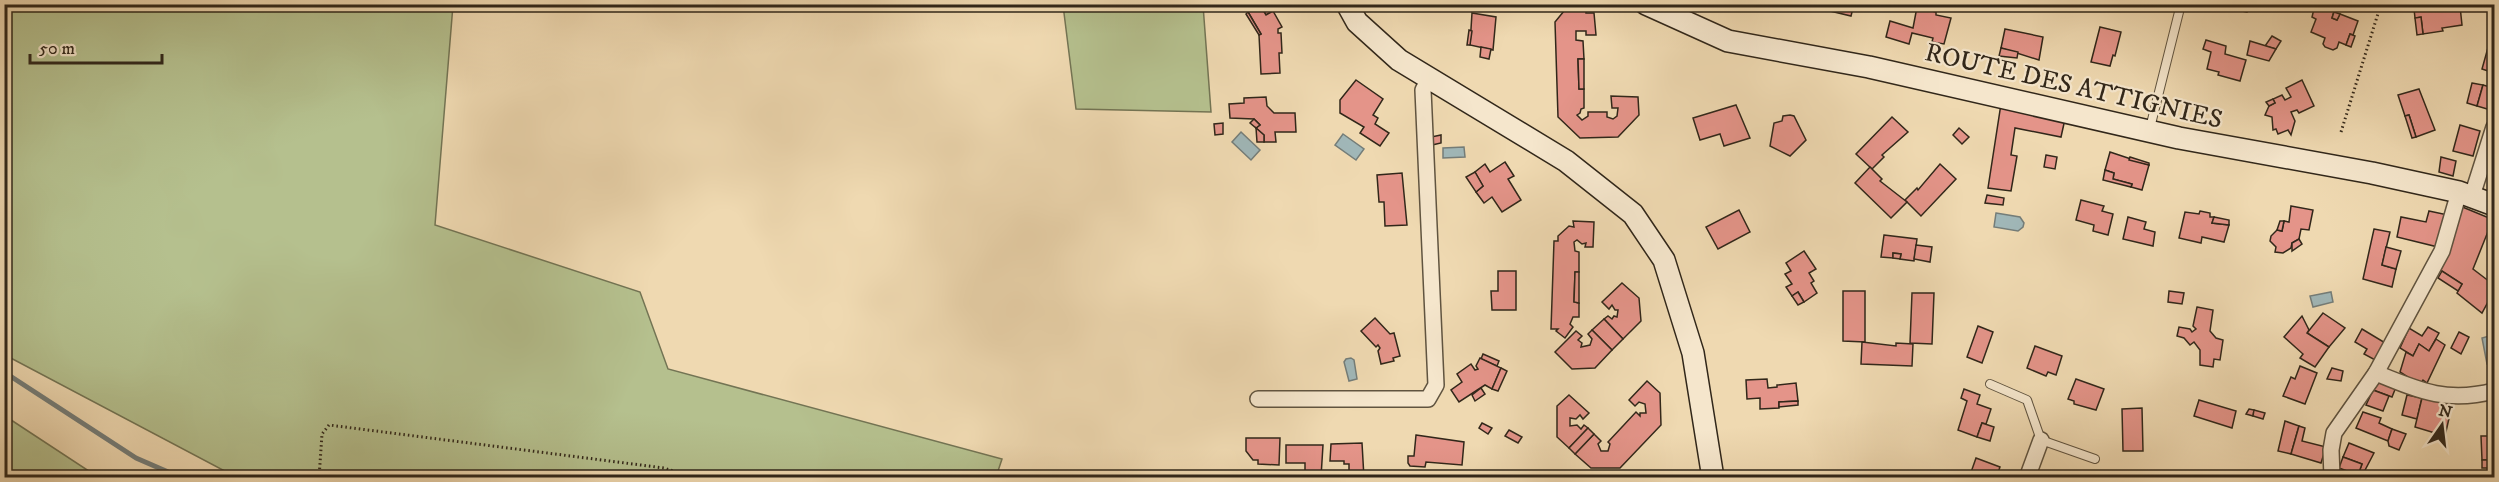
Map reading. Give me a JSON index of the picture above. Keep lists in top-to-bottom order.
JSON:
{
  "streets": {
    "street": ["ROUTE DES ATTIGNIES"]
  },
  "scale_bar": "50 m",
  "north": "top"
}
